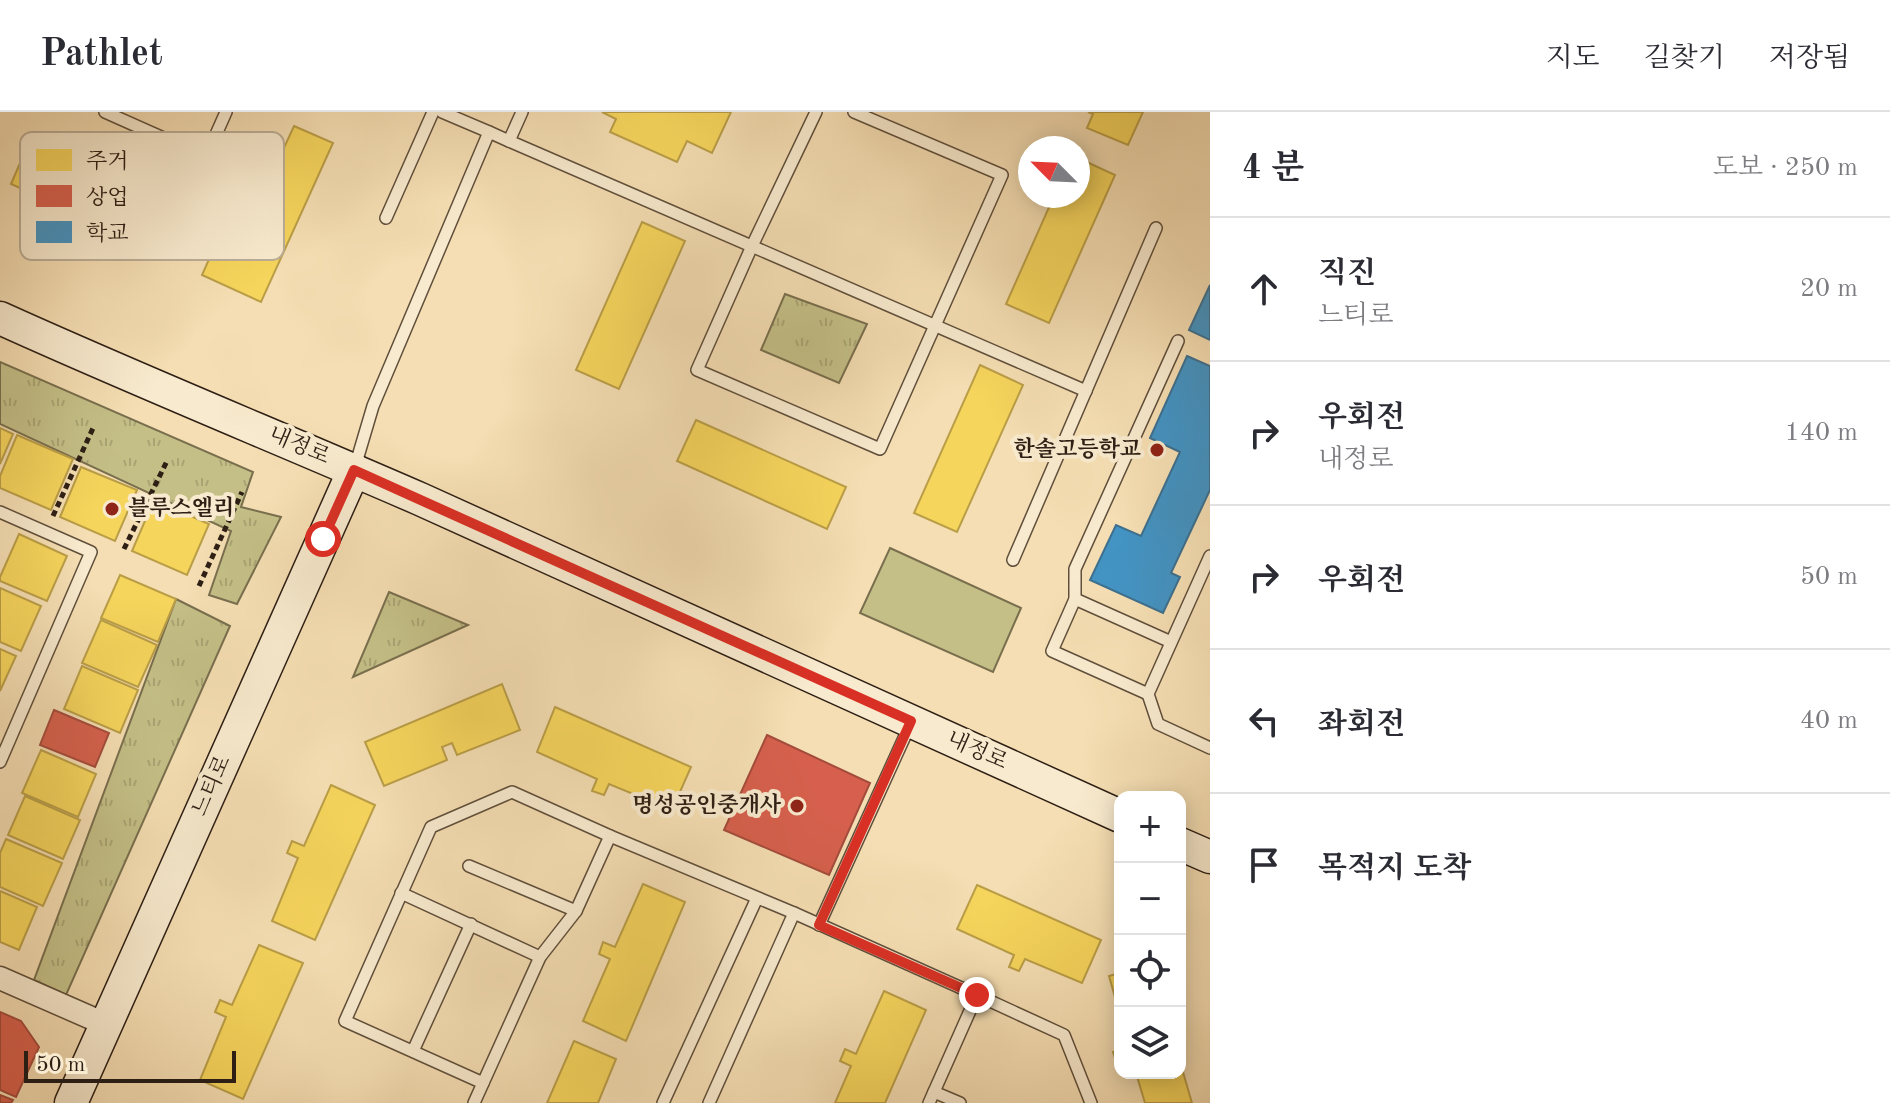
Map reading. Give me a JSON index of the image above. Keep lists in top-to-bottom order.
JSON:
{
  "streets": {
    "street": ["내정로", "느티로"]
  },
  "crossings": [
    ["내정로", "느티로"]
  ],
  "places": ["한솔고등학교", "블루스엘리", "명성공인중개사"],
  "legend": ["주거", "상업", "학교"],
  "scale_bar": "50 m",
  "north": "top left",
  "page": {
    "header": "Pathlet",
    "nav": ["지도", "길찾기", "저장됨"],
    "heading": ["4 분", "도보 · 250 m"],
    "list": [
      ["직진", "느티로", "20 m"],
      ["우회전", "내정로", "140 m"],
      ["우회전", "50 m"],
      ["좌회전", "40 m"],
      "목적지 도착"
    ],
    "map_buttons": ["+", "−"],
    "scale": "50 m"
  }
}
